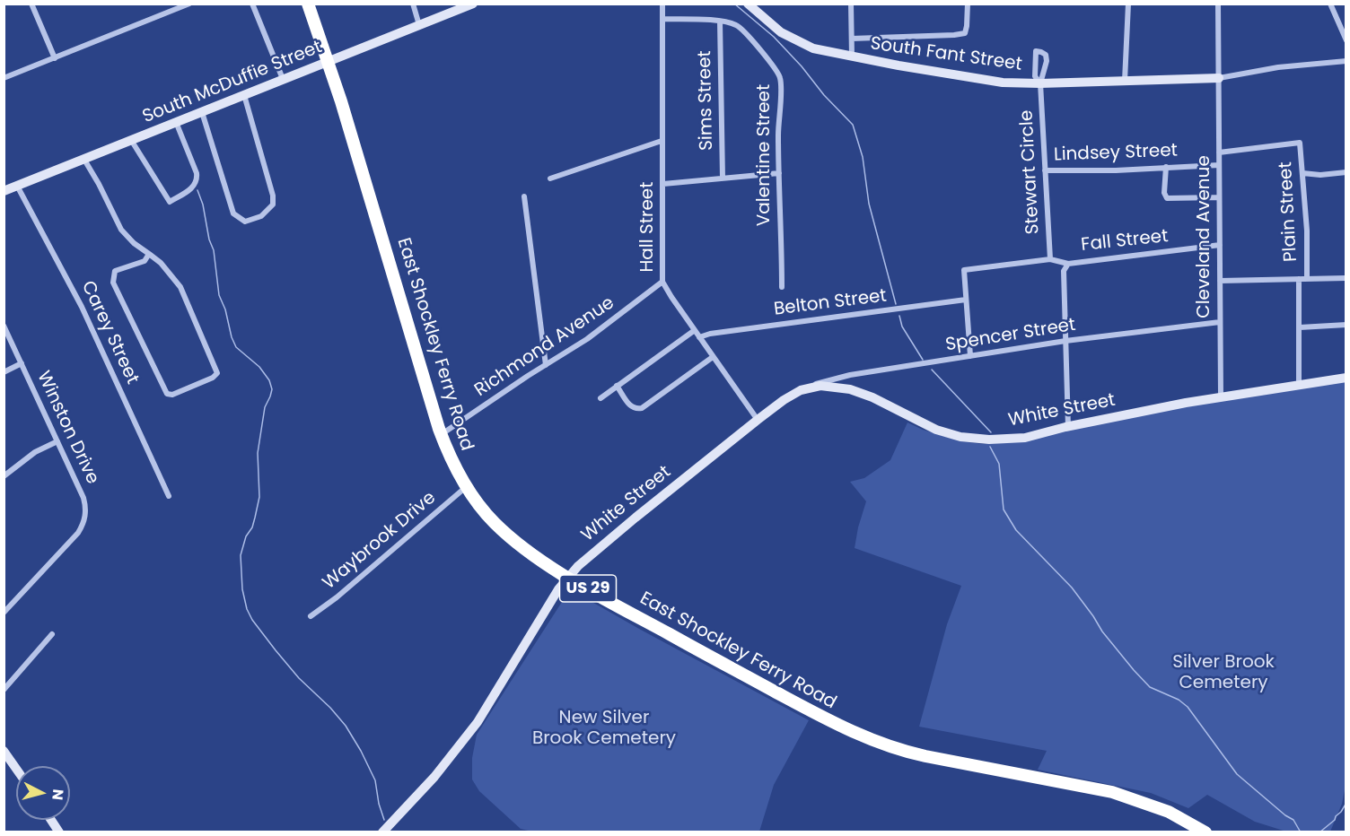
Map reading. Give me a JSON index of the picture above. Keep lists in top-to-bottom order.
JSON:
{
  "streets": {
    "highway": ["East Shockley Ferry Road", "US 29"],
    "street": [
      "South Fant Street",
      "South McDuffie Street",
      "Sims Street",
      "Lindsey Street",
      "Valentine Street",
      "Stewart Circle",
      "Plain Street",
      "Hall Street",
      "Cleveland Avenue",
      "Fall Street",
      "Belton Street",
      "Carey Street",
      "Spencer Street",
      "Richmond Avenue",
      "White Street",
      "Winston Drive",
      "Waybrook Drive"
    ]
  },
  "crossings": [
    ["South Fant Street", "Stewart Circle"],
    ["South Fant Street", "Cleveland Avenue"],
    ["South McDuffie Street", "Carey Street"],
    ["South McDuffie Street", "East Shockley Ferry Road"],
    ["Sims Street", "Valentine Street"],
    ["Lindsey Street", "Stewart Circle"],
    ["Lindsey Street", "Cleveland Avenue"],
    ["Valentine Street", "Hall Street"],
    ["Plain Street", "Cleveland Avenue"],
    ["Plain Street", "White Street"],
    ["Hall Street", "Belton Street"],
    ["Hall Street", "Richmond Avenue"],
    ["Hall Street", "White Street"],
    ["Cleveland Avenue", "Fall Street"],
    ["Cleveland Avenue", "Spencer Street"],
    ["Cleveland Avenue", "White Street"],
    ["Fall Street", "Spencer Street"],
    ["Fall Street", "White Street"],
    ["Spencer Street", "White Street"],
    ["East Shockley Ferry Road", "Richmond Avenue"],
    ["East Shockley Ferry Road", "White Street"],
    ["East Shockley Ferry Road", "Waybrook Drive"]
  ],
  "parks": ["Silver Brook Cemetery", "New Silver Brook Cemetery"],
  "north": "right"
}
